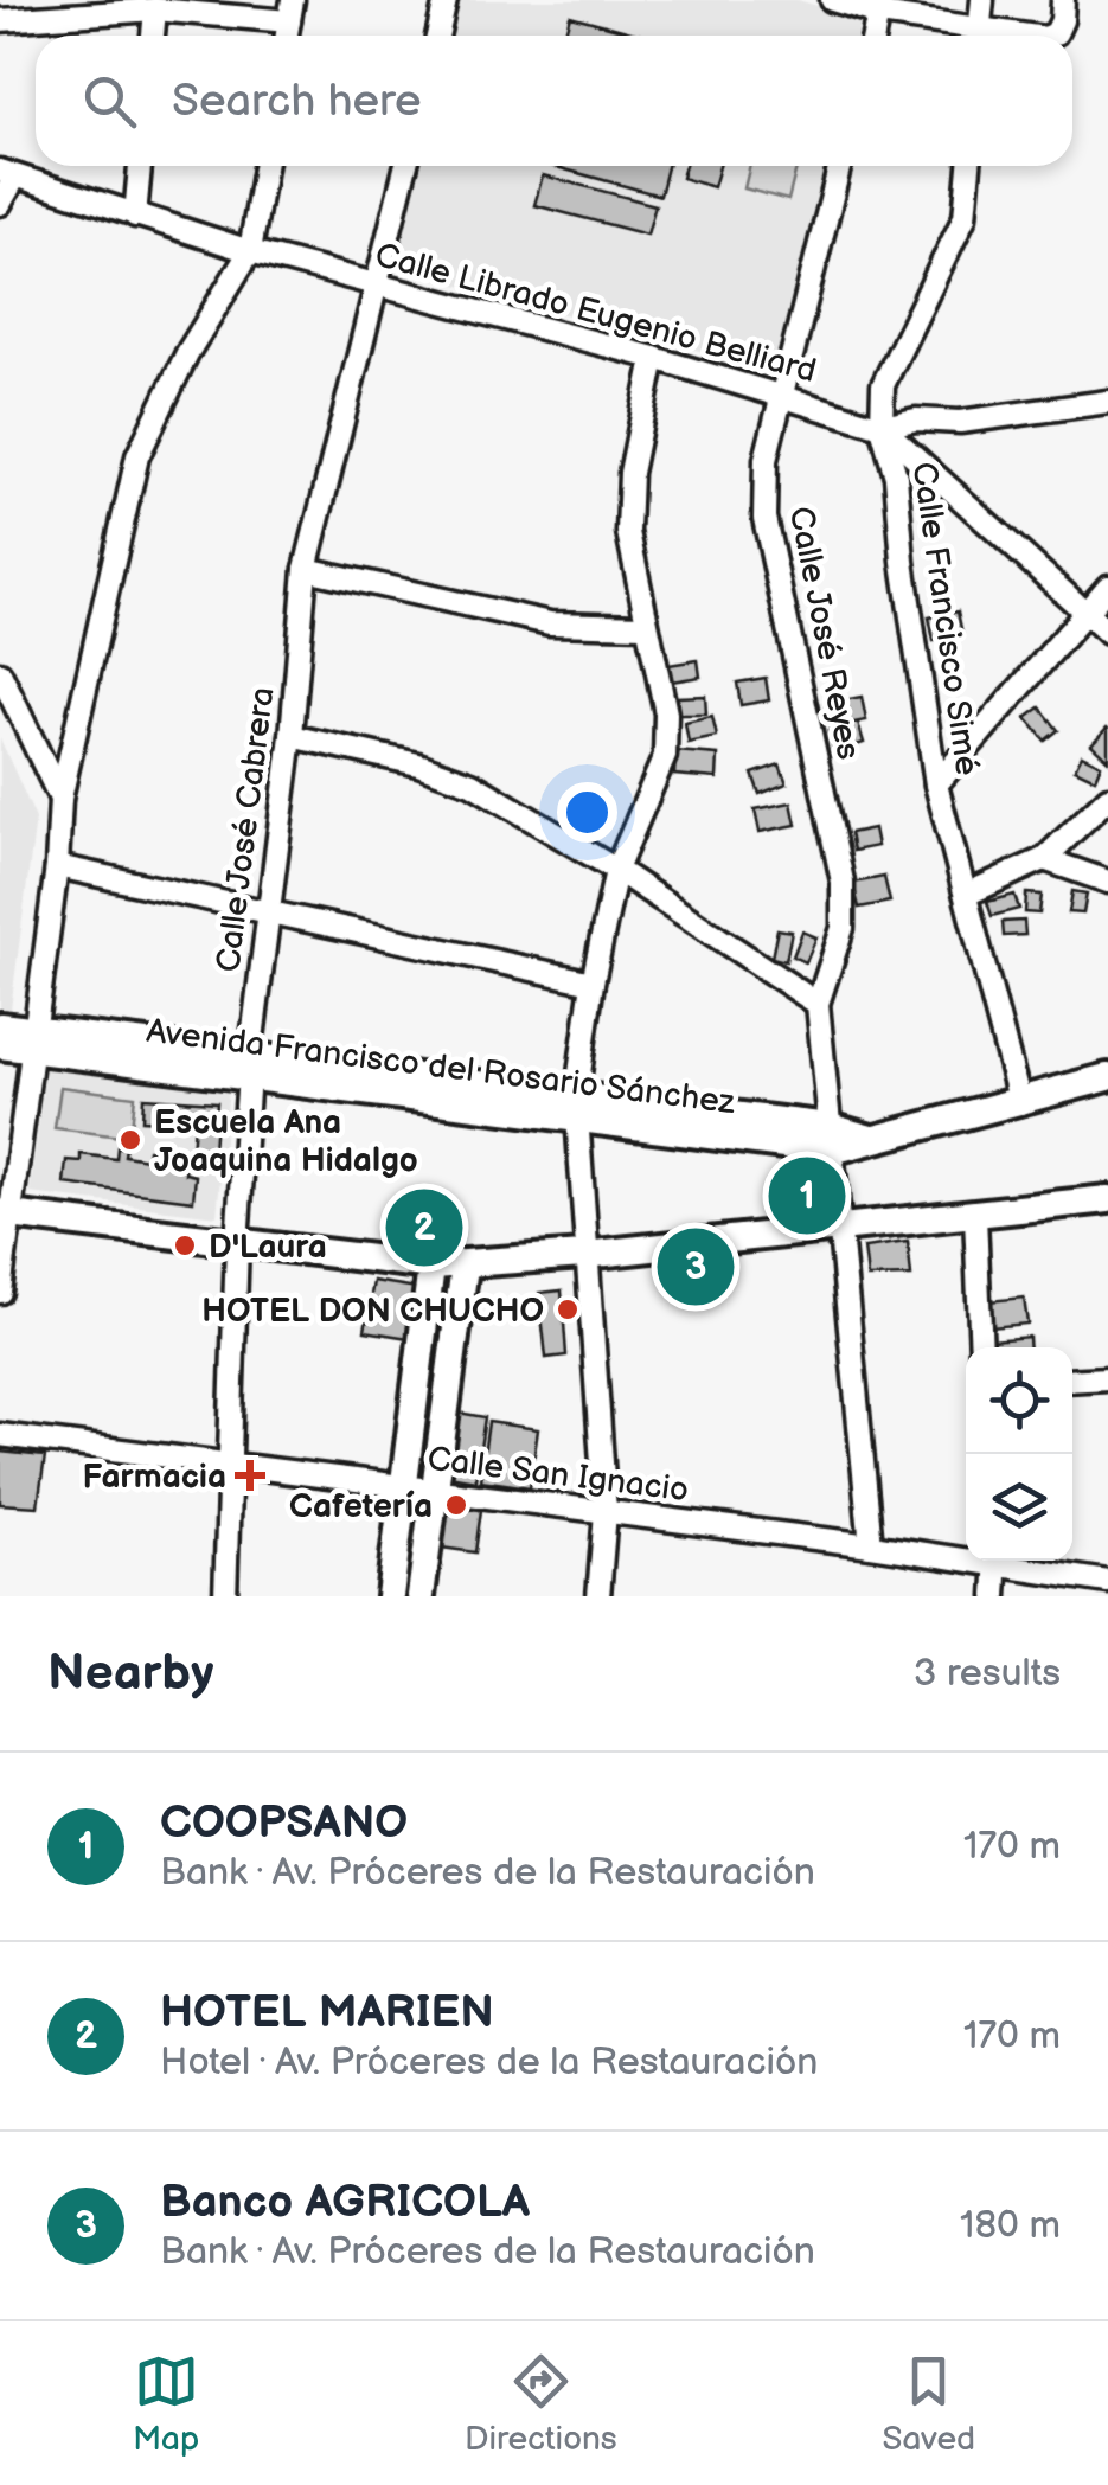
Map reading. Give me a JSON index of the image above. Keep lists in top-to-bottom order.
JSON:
{
  "streets": {
    "main road": ["Avenida Francisco del Rosario Sánchez"],
    "street": [
      "Calle Librado Eugenio Belliard",
      "Calle Francisco Simé",
      "Calle José Reyes",
      "Calle José Cabrera",
      "Calle San Ignacio"
    ]
  },
  "crossings": [
    ["Calle Librado Eugenio Belliard", "Calle Francisco Simé"],
    ["Calle Librado Eugenio Belliard", "Calle José Reyes"],
    ["Calle Librado Eugenio Belliard", "Calle José Cabrera"],
    ["Calle Francisco Simé", "Avenida Francisco del Rosario Sánchez"],
    ["Calle José Reyes", "Avenida Francisco del Rosario Sánchez"],
    ["Calle José Reyes", "Calle San Ignacio"],
    ["Calle José Cabrera", "Avenida Francisco del Rosario Sánchez"],
    ["Calle José Cabrera", "Calle San Ignacio"]
  ],
  "places": {
    "other": [
      "Escuela Ana Joaquina Hidalgo",
      "D'Laura",
      "HOTEL DON CHUCHO",
      "Cafetería"
    ],
    "health": ["Farmacia"]
  },
  "page": {
    "search": "Search here",
    "pins": ["1", "2", "3"],
    "heading": ["Nearby", "3 results"],
    "list": [
      {
        "mark": "1",
        "name": "COOPSANO",
        "note": "Bank · Av. Próceres de la Restauración",
        "value": "170 m"
      },
      {
        "mark": "2",
        "name": "HOTEL MARIEN",
        "note": "Hotel · Av. Próceres de la Restauración",
        "value": "170 m"
      },
      {
        "mark": "3",
        "name": "Banco AGRICOLA",
        "note": "Bank · Av. Próceres de la Restauración",
        "value": "180 m"
      }
    ],
    "nav": ["Map", "Directions", "Saved"]
  }
}
